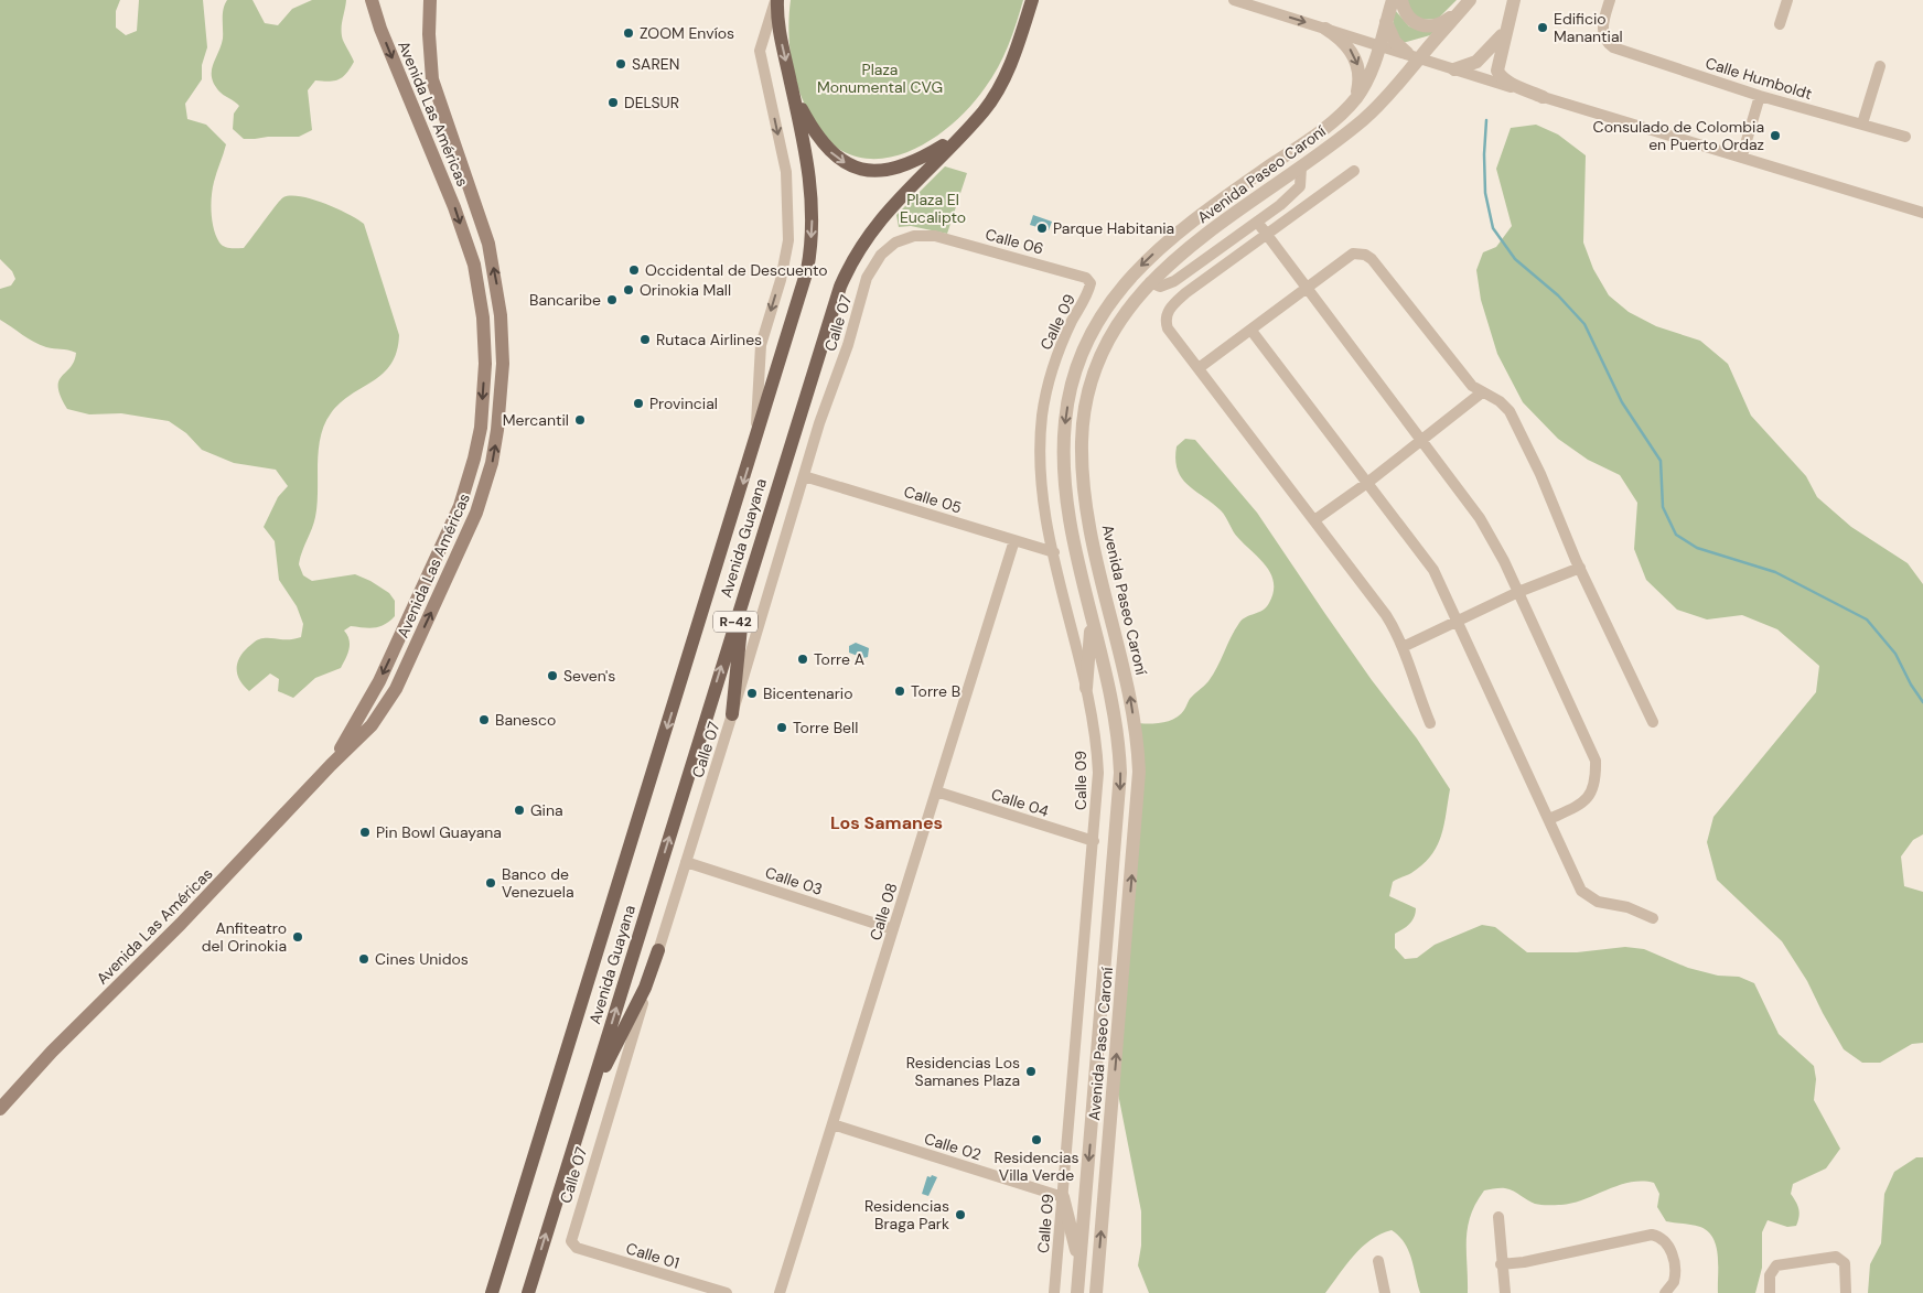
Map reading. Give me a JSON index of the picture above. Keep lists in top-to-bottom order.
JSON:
{
  "streets": {
    "main road": ["Avenida Las Américas", "Avenida Guayana", "R-42"],
    "street": [
      "Calle Humboldt",
      "Avenida Paseo Caroní",
      "Calle 06",
      "Calle 09",
      "Calle 07",
      "Calle 05",
      "Calle 04",
      "Calle 03",
      "Calle 08",
      "Calle 02",
      "Calle 01"
    ]
  },
  "crossings": [
    ["Calle 06", "Calle 09"],
    ["Calle 06", "Calle 07"],
    ["Calle 09", "Calle 05"],
    ["Calle 09", "Calle 04"],
    ["Calle 09", "Calle 02"],
    ["Calle 07", "Calle 05"],
    ["Calle 07", "Calle 03"],
    ["Calle 07", "Calle 01"],
    ["Calle 05", "Calle 08"],
    ["Calle 04", "Calle 08"],
    ["Calle 03", "Calle 08"],
    ["Calle 08", "Calle 02"]
  ],
  "districts": ["Los Samanes"],
  "parks": ["Plaza Monumental CVG", "Plaza El Eucalipto"],
  "places": [
    "Edificio Manantial",
    "ZOOM Envíos",
    "SAREN",
    "DELSUR",
    "Consulado de Colombia en Puerto Ordaz",
    "Parque Habitania",
    "Occidental de Descuento",
    "Orinokia Mall",
    "Bancaribe",
    "Rutaca Airlines",
    "Provincial",
    "Mercantil",
    "Torre A",
    "Seven's",
    "Torre B",
    "Bicentenario",
    "Banesco",
    "Torre Bell",
    "Gina",
    "Pin Bowl Guayana",
    "Banco de Venezuela",
    "Anfiteatro del Orinokia",
    "Cines Unidos",
    "Residencias Los Samanes Plaza",
    "Residencias Villa Verde",
    "Residencias Braga Park"
  ]
}
